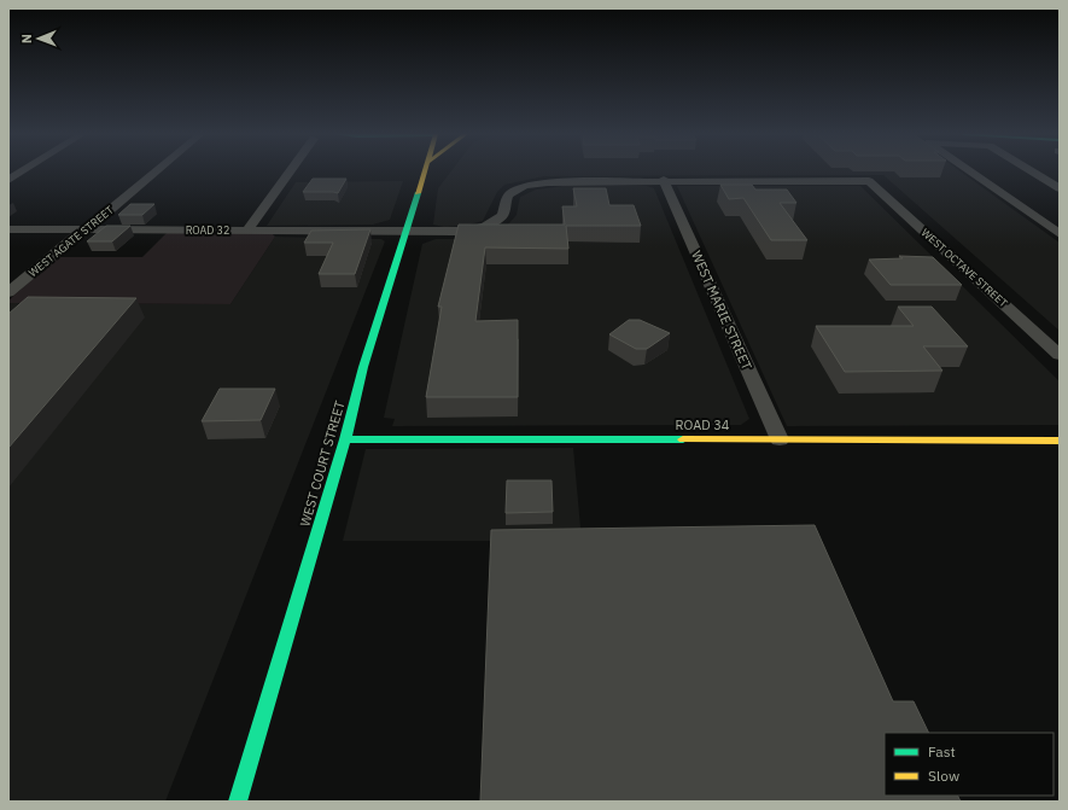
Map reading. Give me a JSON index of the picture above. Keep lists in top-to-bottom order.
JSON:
{
  "streets": {
    "main road": ["ROAD 34", "WEST COURT STREET"],
    "street": [
      "ROAD 32",
      "WEST AGATE STREET",
      "WEST OCTAVE STREET",
      "WEST MARIE STREET"
    ]
  },
  "crossings": [
    ["ROAD 32", "WEST AGATE STREET"],
    ["ROAD 32", "WEST OCTAVE STREET"],
    ["ROAD 32", "WEST MARIE STREET"],
    ["ROAD 32", "WEST COURT STREET"],
    ["WEST MARIE STREET", "ROAD 34"],
    ["ROAD 34", "WEST COURT STREET"]
  ],
  "legend": ["Fast", "Slow"],
  "north": "left"
}
